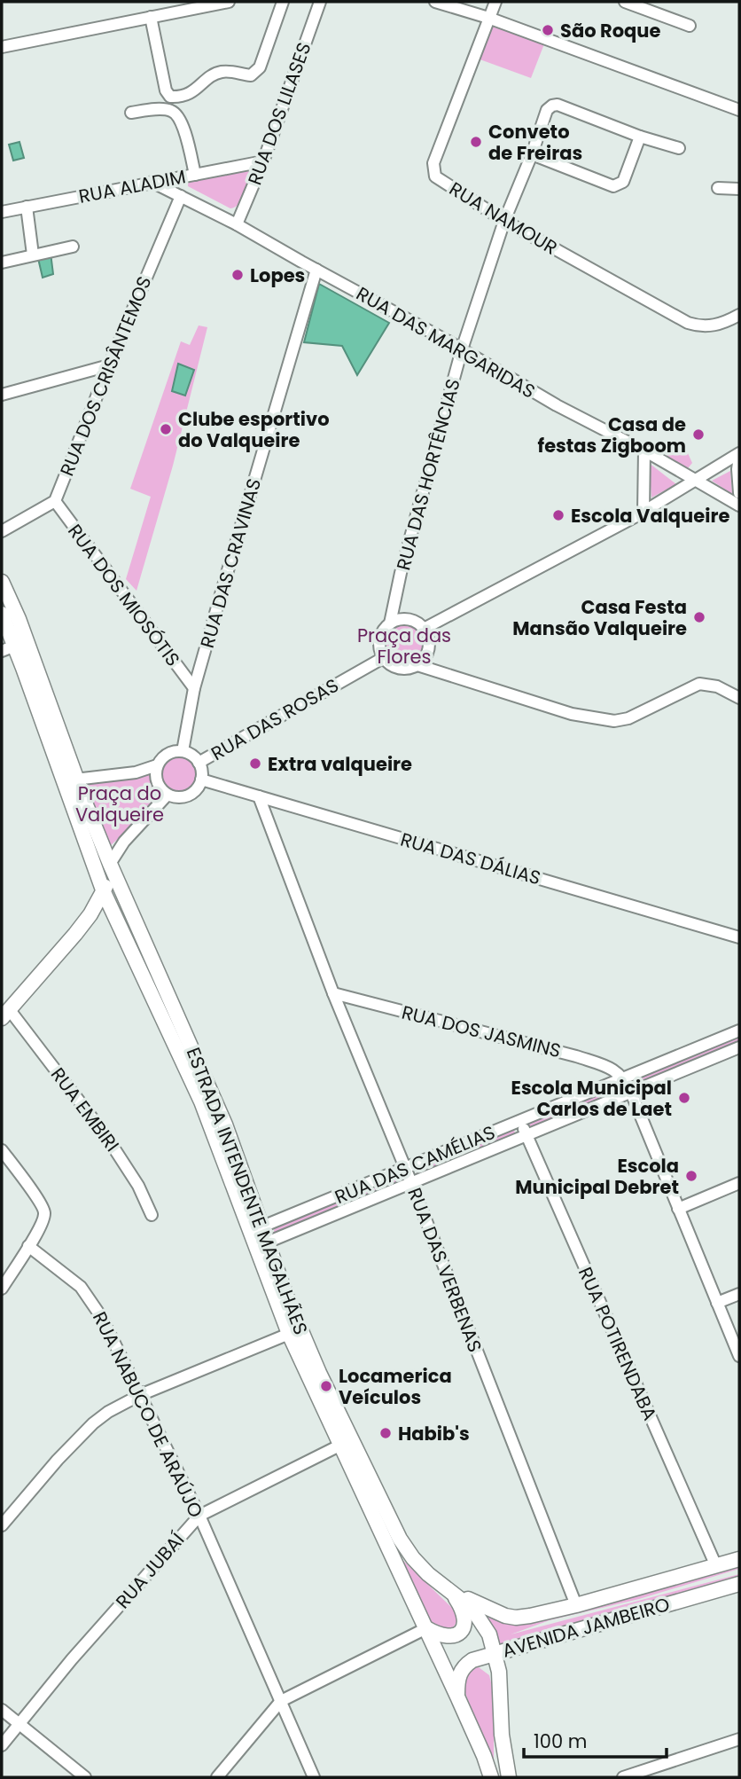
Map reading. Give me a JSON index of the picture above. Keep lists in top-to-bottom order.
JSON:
{
  "streets": {
    "main road": ["ESTRADA INTENDENTE MAGALHÃES", "AVENIDA JAMBEIRO"],
    "street": [
      "RUA DOS LILASES",
      "RUA ALADIM",
      "RUA NAMOUR",
      "RUA DAS MARGARIDAS",
      "RUA DOS CRISÂNTEMOS",
      "RUA DAS HORTÊNCIAS",
      "RUA DAS CRAVINAS",
      "RUA DOS MIOSÓTIS",
      "RUA DAS ROSAS",
      "RUA DAS DÁLIAS",
      "RUA DOS JASMINS",
      "RUA EMBIRI",
      "RUA DAS CAMÉLIAS",
      "RUA DAS VERBENAS",
      "RUA POTIRENDABA",
      "RUA NABUCO DE ARAÚJO",
      "RUA JUBAÍ"
    ]
  },
  "crossings": [
    ["RUA DOS LILASES", "RUA ALADIM"],
    ["RUA DOS LILASES", "RUA DAS MARGARIDAS"],
    ["RUA ALADIM", "RUA DAS MARGARIDAS"],
    ["RUA NAMOUR", "RUA DAS HORTÊNCIAS"],
    ["RUA DAS MARGARIDAS", "RUA DOS CRISÂNTEMOS"],
    ["RUA DAS MARGARIDAS", "RUA DAS HORTÊNCIAS"],
    ["RUA DAS MARGARIDAS", "RUA DAS CRAVINAS"],
    ["RUA DOS CRISÂNTEMOS", "RUA DOS MIOSÓTIS"],
    ["RUA DAS HORTÊNCIAS", "RUA DAS ROSAS"],
    ["RUA DAS CRAVINAS", "RUA DOS MIOSÓTIS"],
    ["RUA DAS CRAVINAS", "RUA DAS ROSAS"],
    ["RUA DAS CRAVINAS", "RUA DAS DÁLIAS"],
    ["RUA DAS ROSAS", "RUA DAS DÁLIAS"],
    ["RUA DAS DÁLIAS", "RUA DAS VERBENAS"],
    ["RUA DOS JASMINS", "RUA DAS CAMÉLIAS"],
    ["RUA DOS JASMINS", "RUA DAS VERBENAS"],
    ["RUA DAS CAMÉLIAS", "ESTRADA INTENDENTE MAGALHÃES"],
    ["RUA DAS CAMÉLIAS", "RUA DAS VERBENAS"],
    ["RUA DAS CAMÉLIAS", "RUA POTIRENDABA"],
    ["ESTRADA INTENDENTE MAGALHÃES", "RUA JUBAÍ"],
    ["ESTRADA INTENDENTE MAGALHÃES", "AVENIDA JAMBEIRO"],
    ["RUA DAS VERBENAS", "AVENIDA JAMBEIRO"],
    ["RUA POTIRENDABA", "AVENIDA JAMBEIRO"],
    ["RUA NABUCO DE ARAÚJO", "RUA JUBAÍ"]
  ],
  "parks": ["Praça das Flores", "Praça do Valqueire"],
  "places": [
    "São Roque",
    "Conveto de Freiras",
    "Lopes",
    "Clube esportivo do Valqueire",
    "Casa de festas Zigboom",
    "Escola Valqueire",
    "Casa Festa Mansão Valqueire",
    "Extra valqueire",
    "Escola Municipal Carlos de Laet",
    "Escola Municipal Debret",
    "Locamerica Veículos",
    "Habib's"
  ],
  "scale_bar": "100 m"
}
